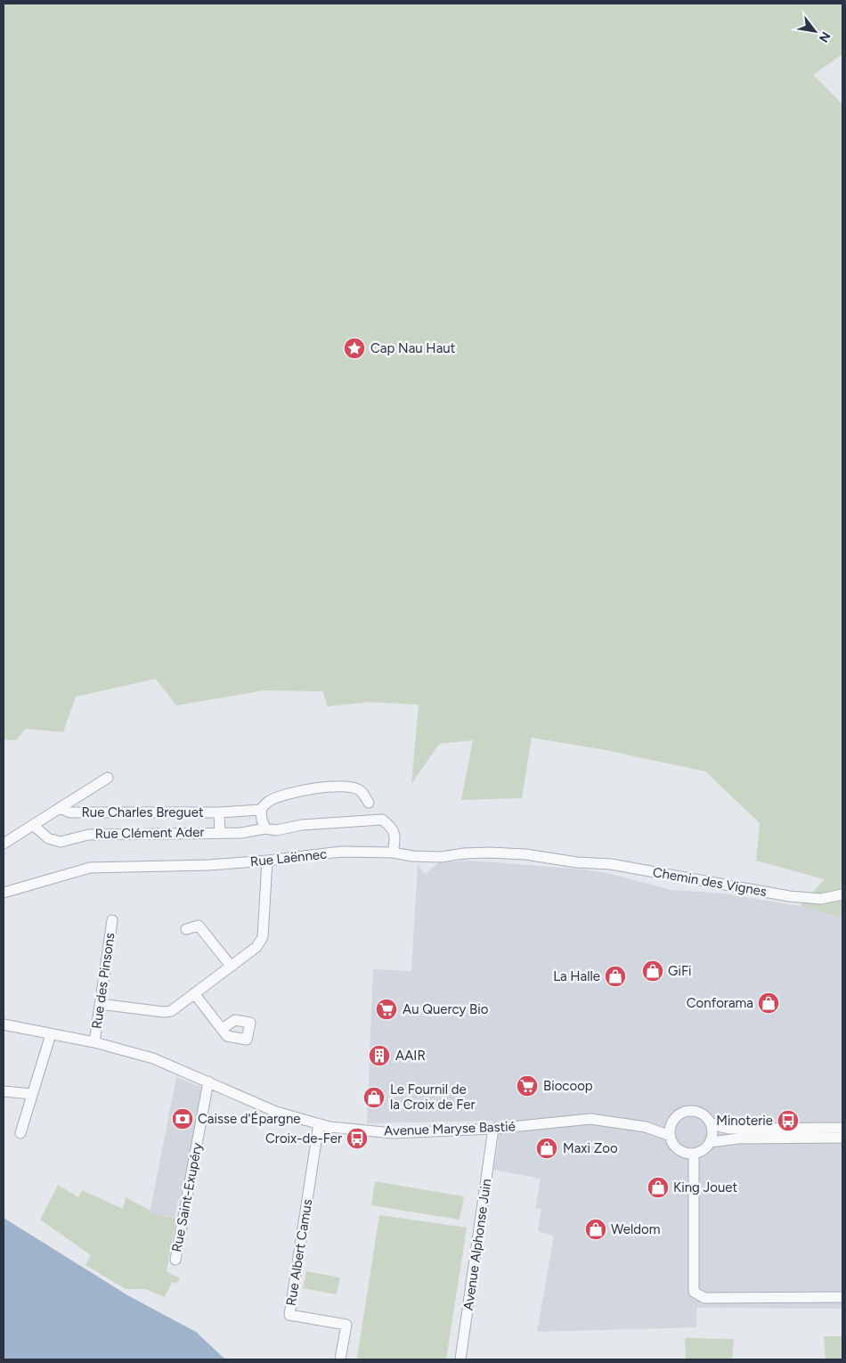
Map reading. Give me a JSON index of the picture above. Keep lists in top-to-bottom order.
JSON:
{
  "streets": {
    "street": [
      "Rue Charles Breguet",
      "Rue Clément Ader",
      "Rue Laënnec",
      "Chemin des Vignes",
      "Rue des Pinsons",
      "Avenue Maryse Bastié",
      "Rue Saint-Exupéry",
      "Avenue Alphonse Juin",
      "Rue Albert Camus"
    ]
  },
  "crossings": [
    ["Rue Charles Breguet", "Rue Clément Ader"],
    ["Rue Clément Ader", "Rue Laënnec"],
    ["Rue Laënnec", "Chemin des Vignes"],
    ["Rue des Pinsons", "Avenue Maryse Bastié"],
    ["Avenue Maryse Bastié", "Rue Saint-Exupéry"],
    ["Avenue Maryse Bastié", "Avenue Alphonse Juin"],
    ["Avenue Maryse Bastié", "Rue Albert Camus"]
  ],
  "places": {
    "place": ["Cap Nau Haut"],
    "shop": [
      "GiFi",
      "La Halle",
      "Conforama",
      "Le Fournil de la Croix de Fer",
      "Maxi Zoo",
      "King Jouet",
      "Weldom"
    ],
    "supermarket": ["Au Quercy Bio", "Biocoop"],
    "building": ["AAIR"],
    "bank": ["Caisse d'Épargne"],
    "bus stop": ["Minoterie", "Croix-de-Fer"]
  },
  "north": "bottom right"
}
